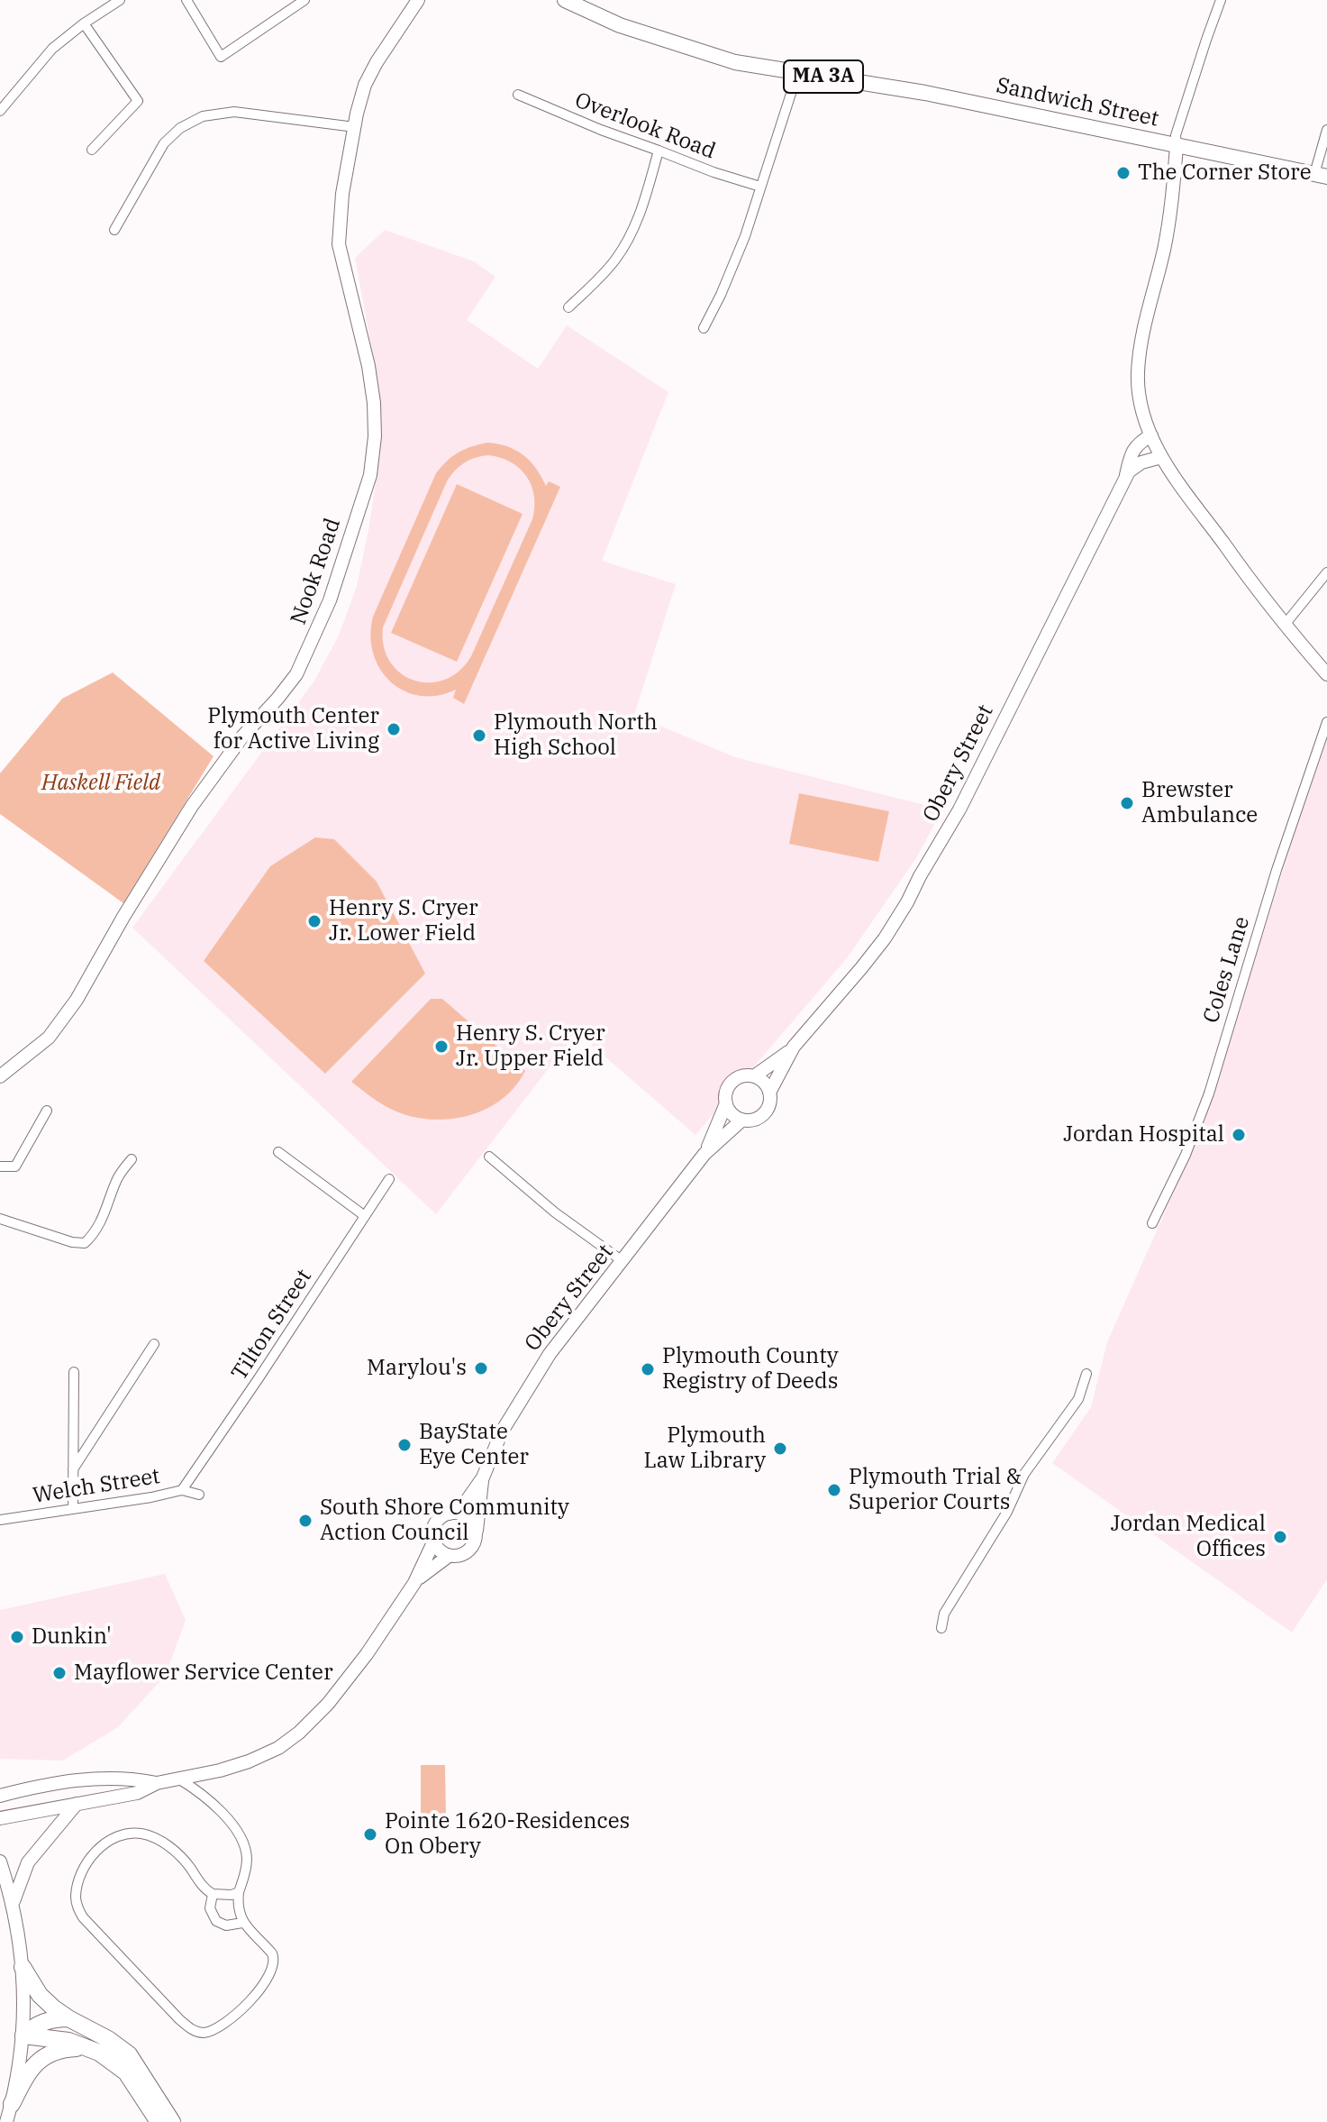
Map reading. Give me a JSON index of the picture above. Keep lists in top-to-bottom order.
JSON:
{
  "streets": {
    "main road": [
      "MA 3A",
      "Sandwich Street",
      "Nook Road",
      "Obery Street"
    ],
    "street": [
      "Overlook Road",
      "Coles Lane",
      "Tilton Street",
      "Welch Street"
    ]
  },
  "crossings": [
    ["MA 3A", "Sandwich Street"],
    ["Sandwich Street", "Obery Street"],
    ["Tilton Street", "Welch Street"]
  ],
  "parks": ["Haskell Field"],
  "places": [
    "The Corner Store",
    "Plymouth Center for Active Living",
    "Plymouth North High School",
    "Brewster Ambulance",
    "Henry S. Cryer Jr. Lower Field",
    "Henry S. Cryer Jr. Upper Field",
    "Jordan Hospital",
    "Marylou's",
    "Plymouth County Registry of Deeds",
    "BayState Eye Center",
    "Plymouth Law Library",
    "Plymouth Trial & Superior Courts",
    "South Shore Community Action Council",
    "Jordan Medical Offices",
    "Dunkin'",
    "Mayflower Service Center",
    "Pointe 1620-Residences On Obery"
  ]
}
